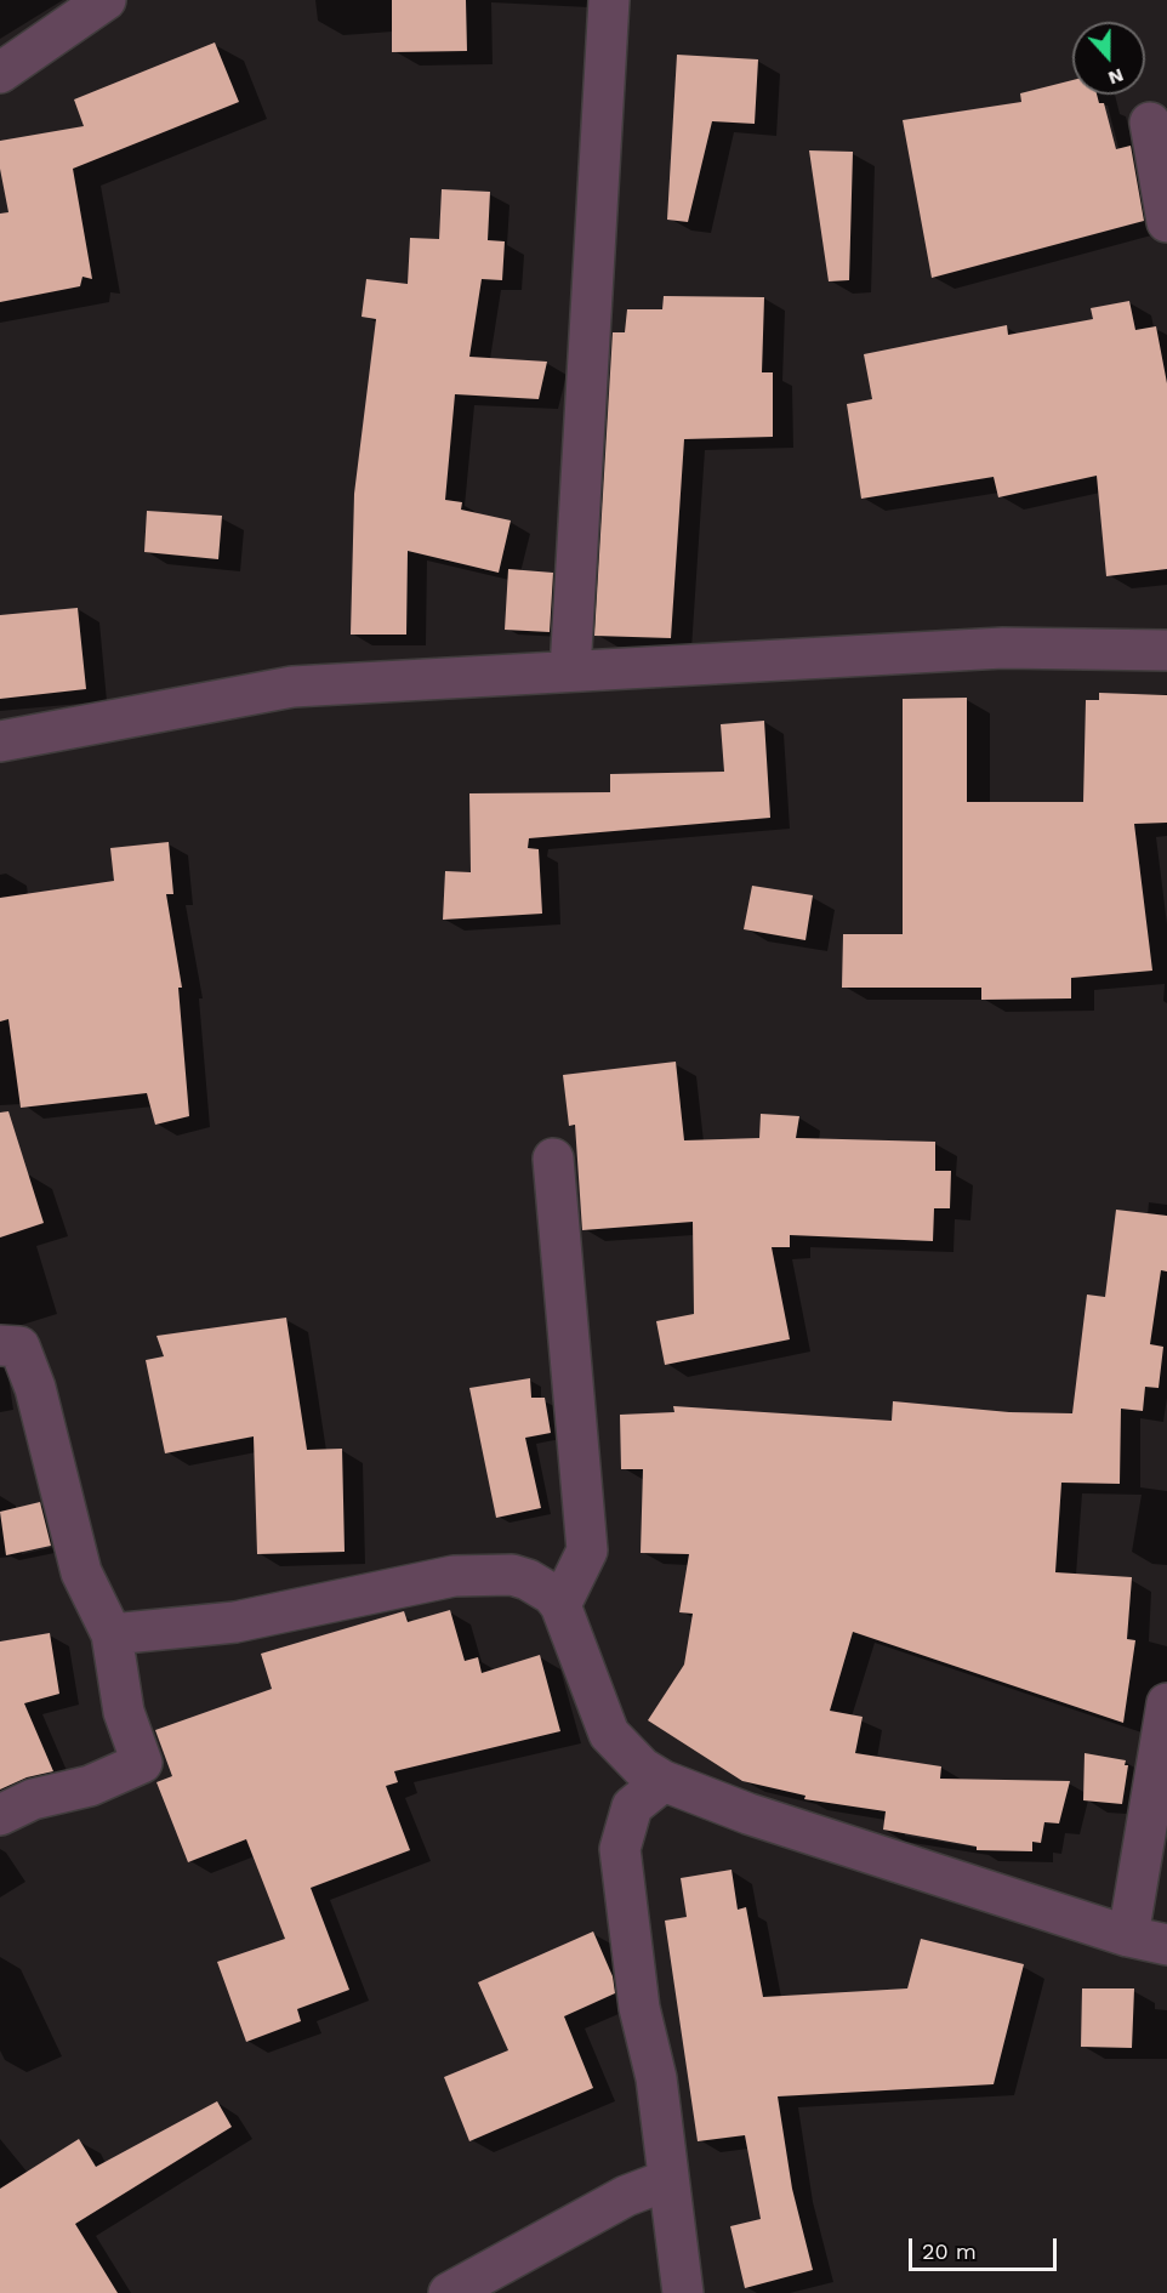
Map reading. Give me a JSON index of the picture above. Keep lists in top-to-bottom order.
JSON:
{
  "scale_bar": "20 m",
  "north": "bottom"
}
